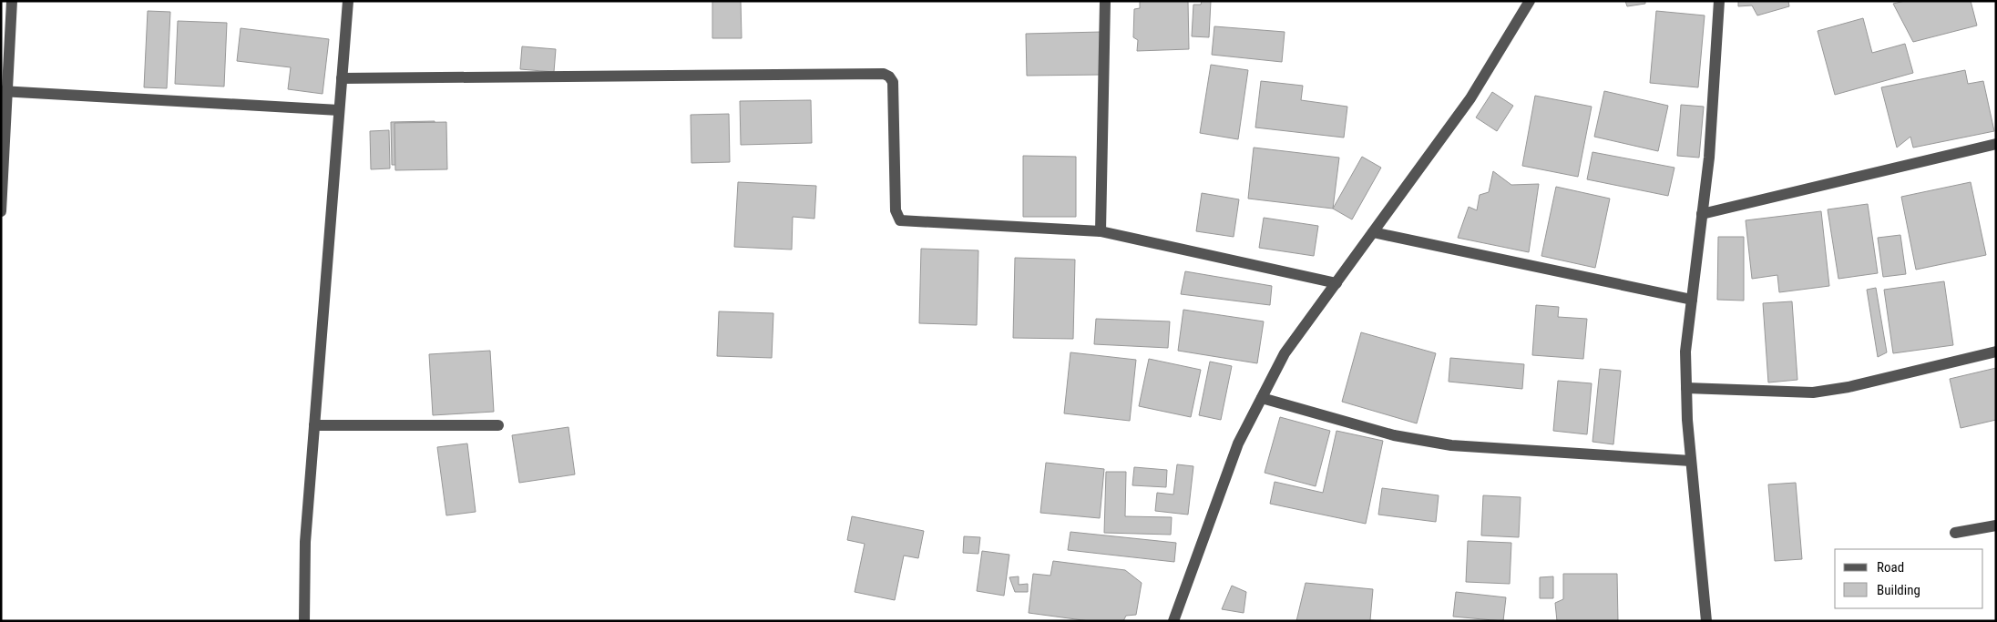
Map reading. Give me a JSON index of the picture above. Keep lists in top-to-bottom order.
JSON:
{
  "legend": ["Road", "Building"]
}
